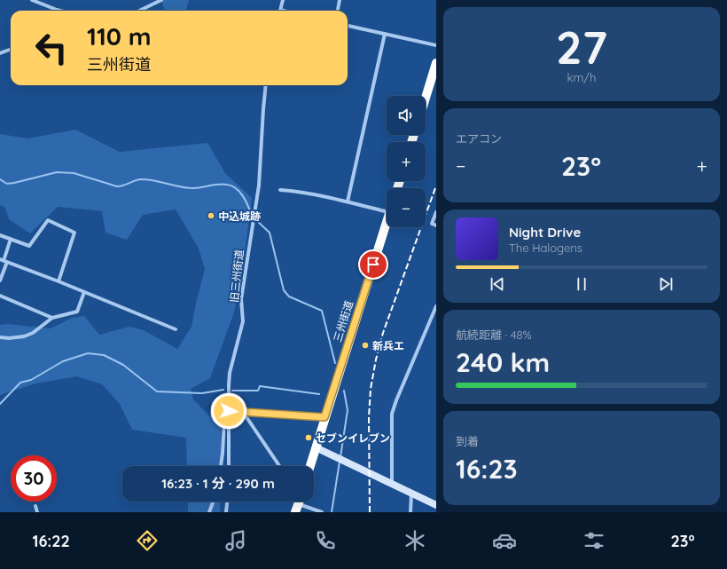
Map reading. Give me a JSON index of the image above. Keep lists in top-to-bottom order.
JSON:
{
  "streets": {
    "highway": ["三州街道"],
    "street": ["旧三州街道"]
  },
  "places": ["中込城跡", "新兵エ", "セブンイレブン"],
  "page": {
    "tile": [
      ["27", "km/h"],
      "エアコン",
      ["航続距離 · 48%", "240 km"],
      ["到着", "16:23"]
    ],
    "turn": ["110 m", "三州街道"],
    "map_buttons": ["+", "−"],
    "heat": ["−", "23°", "+"],
    "song": ["Night Drive", "The Halogens"],
    "limit": "30",
    "trip": "16:23 · 1 分 · 290 m",
    "tabs": ["16:22", "23°"]
  }
}
